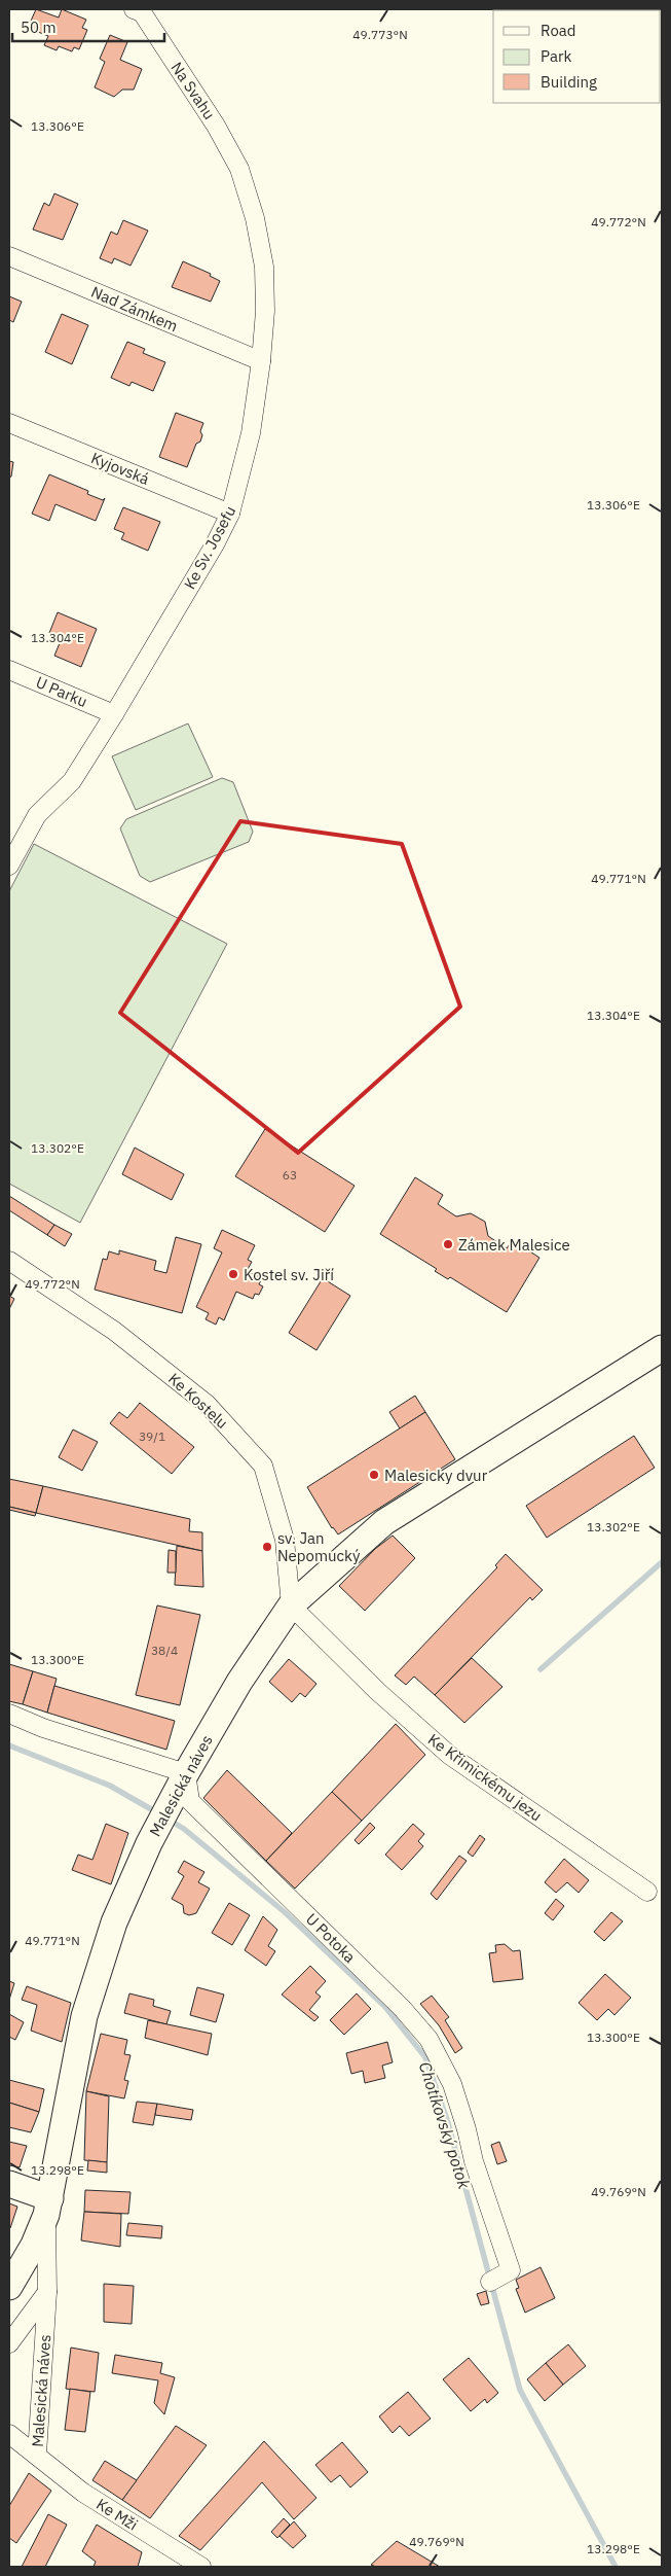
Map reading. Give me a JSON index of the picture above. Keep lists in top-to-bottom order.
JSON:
{
  "streets": {
    "street": [
      "Na Svahu",
      "Nad Zámkem",
      "Kyjovská",
      "Ke Sv. Josefu",
      "U Parku",
      "Ke Kostelu",
      "Ke Křimickému jezu",
      "Malesická náves",
      "U Potoka",
      "Ke Mži"
    ]
  },
  "crossings": [
    ["Na Svahu", "Ke Sv. Josefu"],
    ["Nad Zámkem", "Ke Sv. Josefu"],
    ["Kyjovská", "Ke Sv. Josefu"],
    ["Ke Sv. Josefu", "U Parku"],
    ["Ke Kostelu", "Ke Křimickému jezu"],
    ["Ke Kostelu", "Malesická náves"],
    ["Ke Křimickému jezu", "Malesická náves"],
    ["Malesická náves", "U Potoka"],
    ["Malesická náves", "Ke Mži"]
  ],
  "water": ["Chotíkovský potok"],
  "places": [
    "Zámek Malesice",
    "Kostel sv. Jiří",
    "Malesicky dvur",
    "sv. Jan Nepomucký"
  ],
  "house_numbers": ["63", "39/1", "38/4"],
  "legend": ["Road", "Park", "Building"],
  "scale_bar": "50 m",
  "coordinates": [
    "49.773°N",
    "13.306°E",
    "49.772°N",
    "13.304°E",
    "49.771°N",
    "13.302°E",
    "13.300°E",
    "13.298°E",
    "49.769°N"
  ]
}
